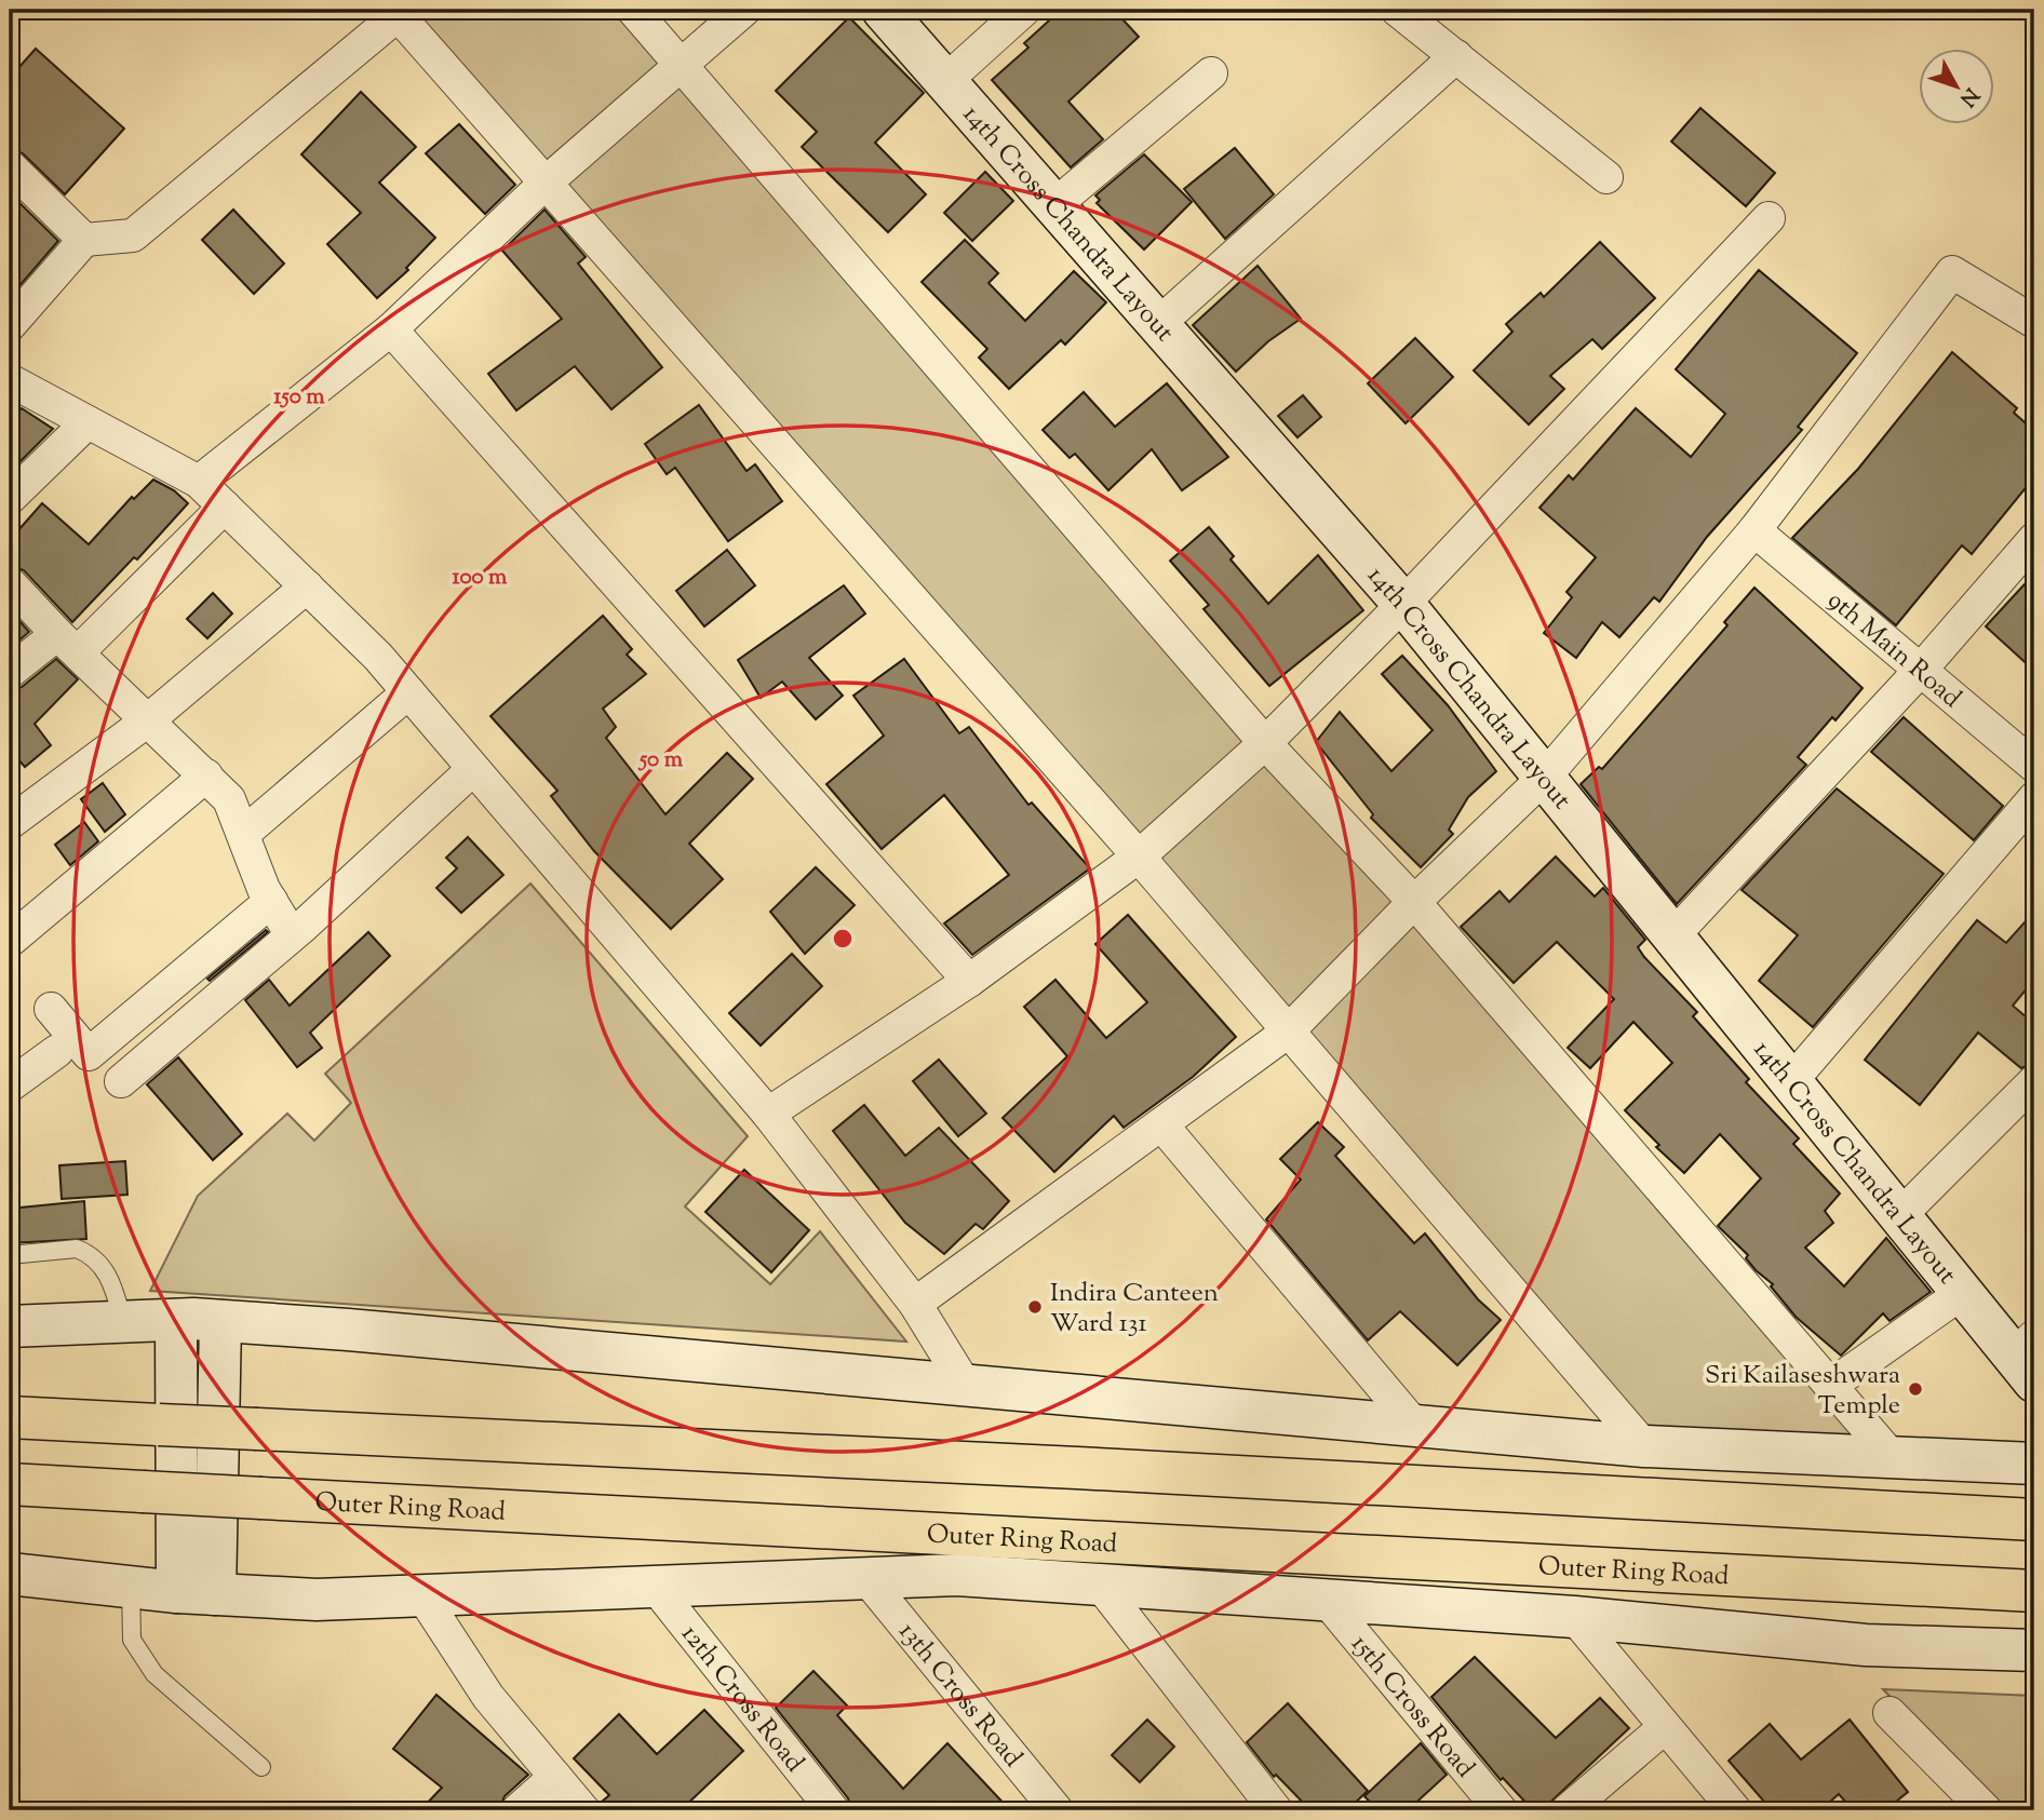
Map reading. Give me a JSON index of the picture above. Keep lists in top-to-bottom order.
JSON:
{
  "streets": {
    "highway": ["Outer Ring Road"],
    "street": [
      "14th Cross Chandra Layout",
      "9th Main Road",
      "13th Cross Road",
      "12th Cross Road",
      "15th Cross Road"
    ]
  },
  "places": ["Indira Canteen Ward 131", "Sri Kailaseshwara Temple"],
  "north": "bottom right",
  "rings": ["150 m", "100 m", "50 m"]
}
